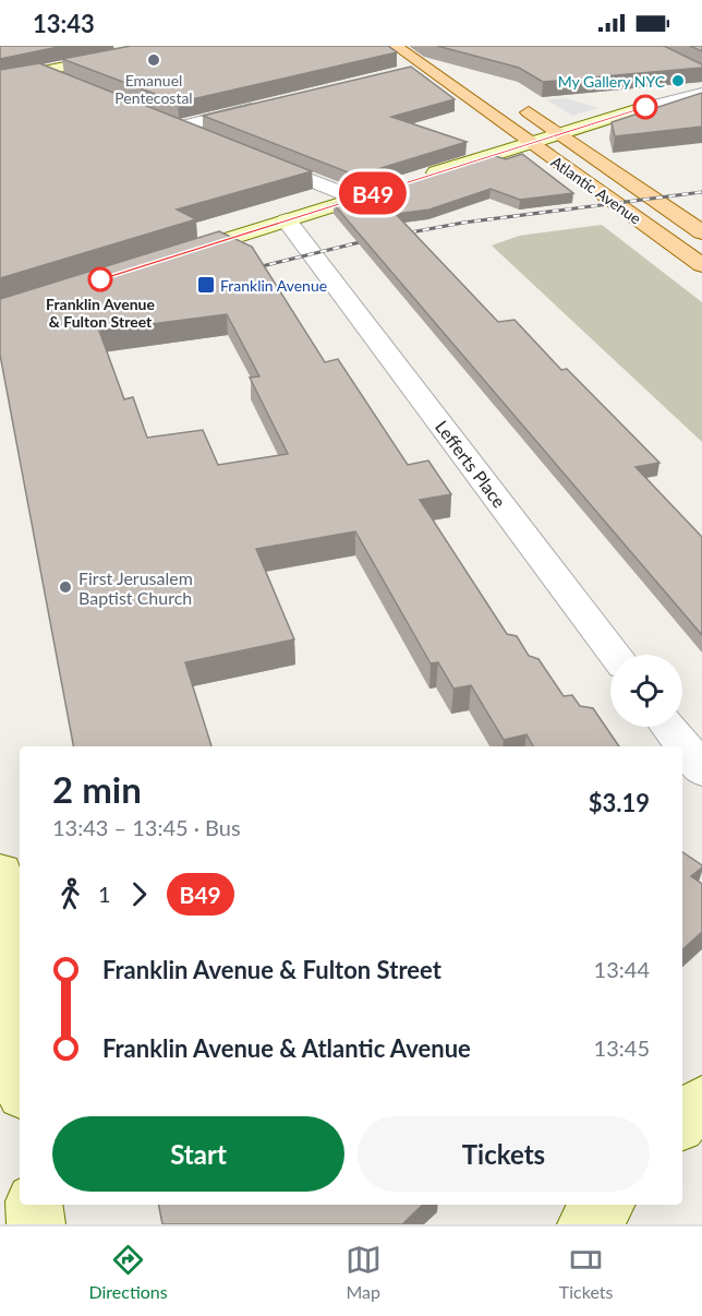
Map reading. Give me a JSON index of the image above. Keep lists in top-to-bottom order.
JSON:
{
  "streets": {
    "main road": ["Atlantic Avenue"],
    "street": ["Lefferts Place"]
  },
  "places": {
    "other": [
      "Emanuel Pentecostal",
      "My Gallery NYC",
      "Franklin Avenue & Fulton Street",
      "First Jerusalem Baptist Church"
    ],
    "transit": ["Franklin Avenue"]
  },
  "lines": ["bus line B49"],
  "page": {
    "status": "13:43",
    "on_map": "B49",
    "heading": ["2 min", "13:43 – 13:45 · Bus", "$3.19"],
    "legs": ["1", "B49"],
    "list": [
      {
        "name": "Franklin Avenue & Fulton Street",
        "value": "13:44"
      },
      {
        "name": "Franklin Avenue & Atlantic Avenue",
        "value": "13:45"
      }
    ],
    "buttons": ["Start", "Tickets"],
    "tabs": ["Directions", "Map", "Tickets"]
  }
}
